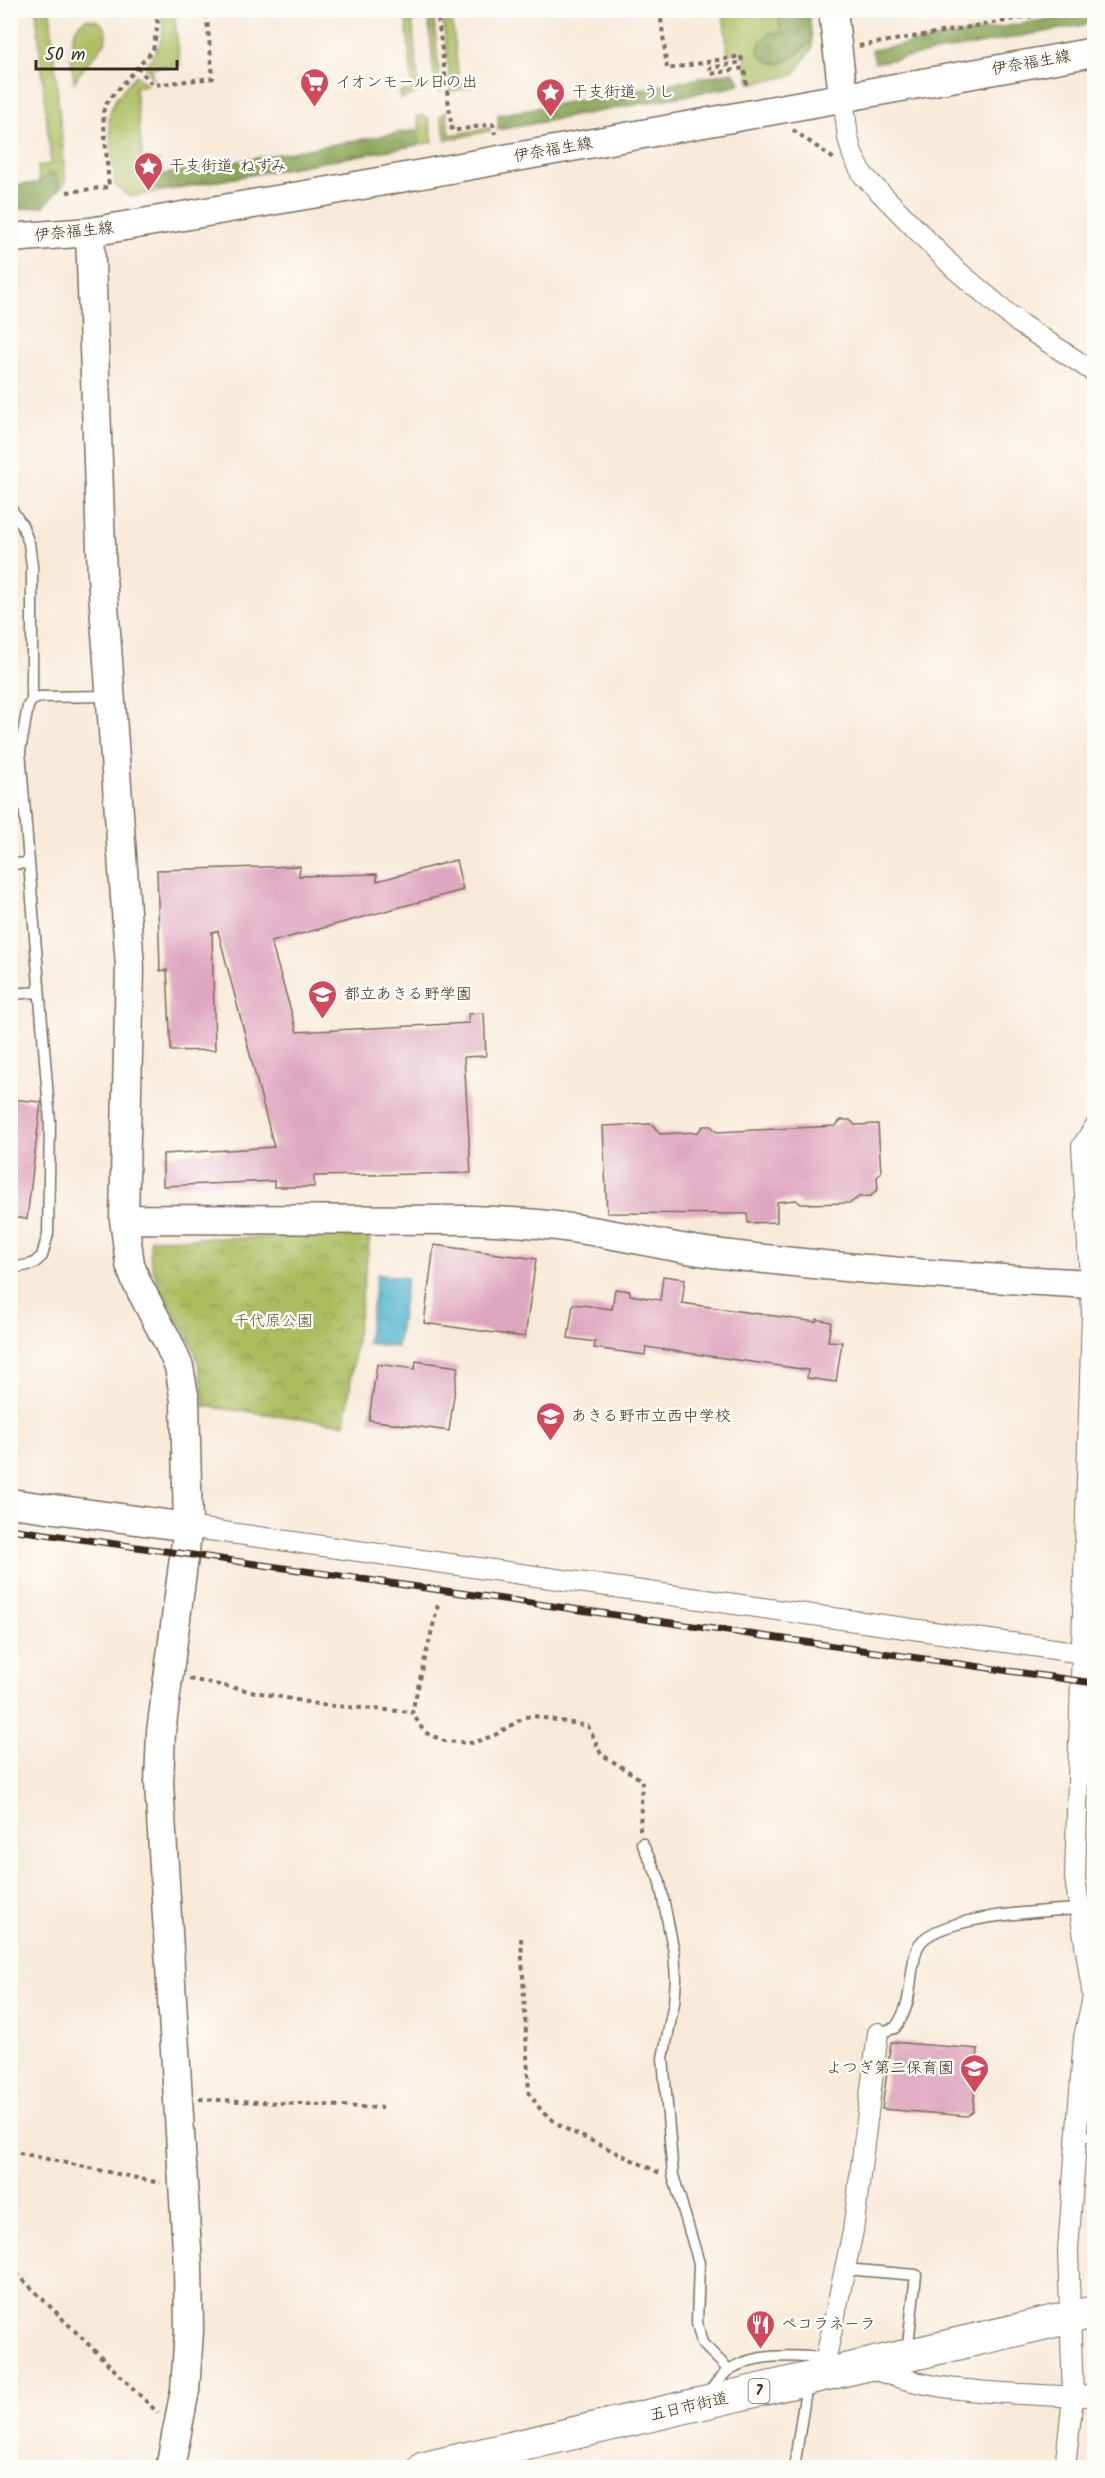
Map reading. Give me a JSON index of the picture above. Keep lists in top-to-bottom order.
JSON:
{
  "streets": {
    "main road": ["7", "五日市街道"],
    "street": ["伊奈福生線"]
  },
  "parks": ["千代原公園"],
  "places": {
    "supermarket": ["イオンモール日の出"],
    "place": ["干支街道 うし", "干支街道 ねずみ"],
    "school or university": ["都立あきる野学園", "あきる野市立西中学校", "よつぎ第二保育園"],
    "restaurant": ["ペコラネーラ"]
  },
  "scale_bar": "50 m"
}
